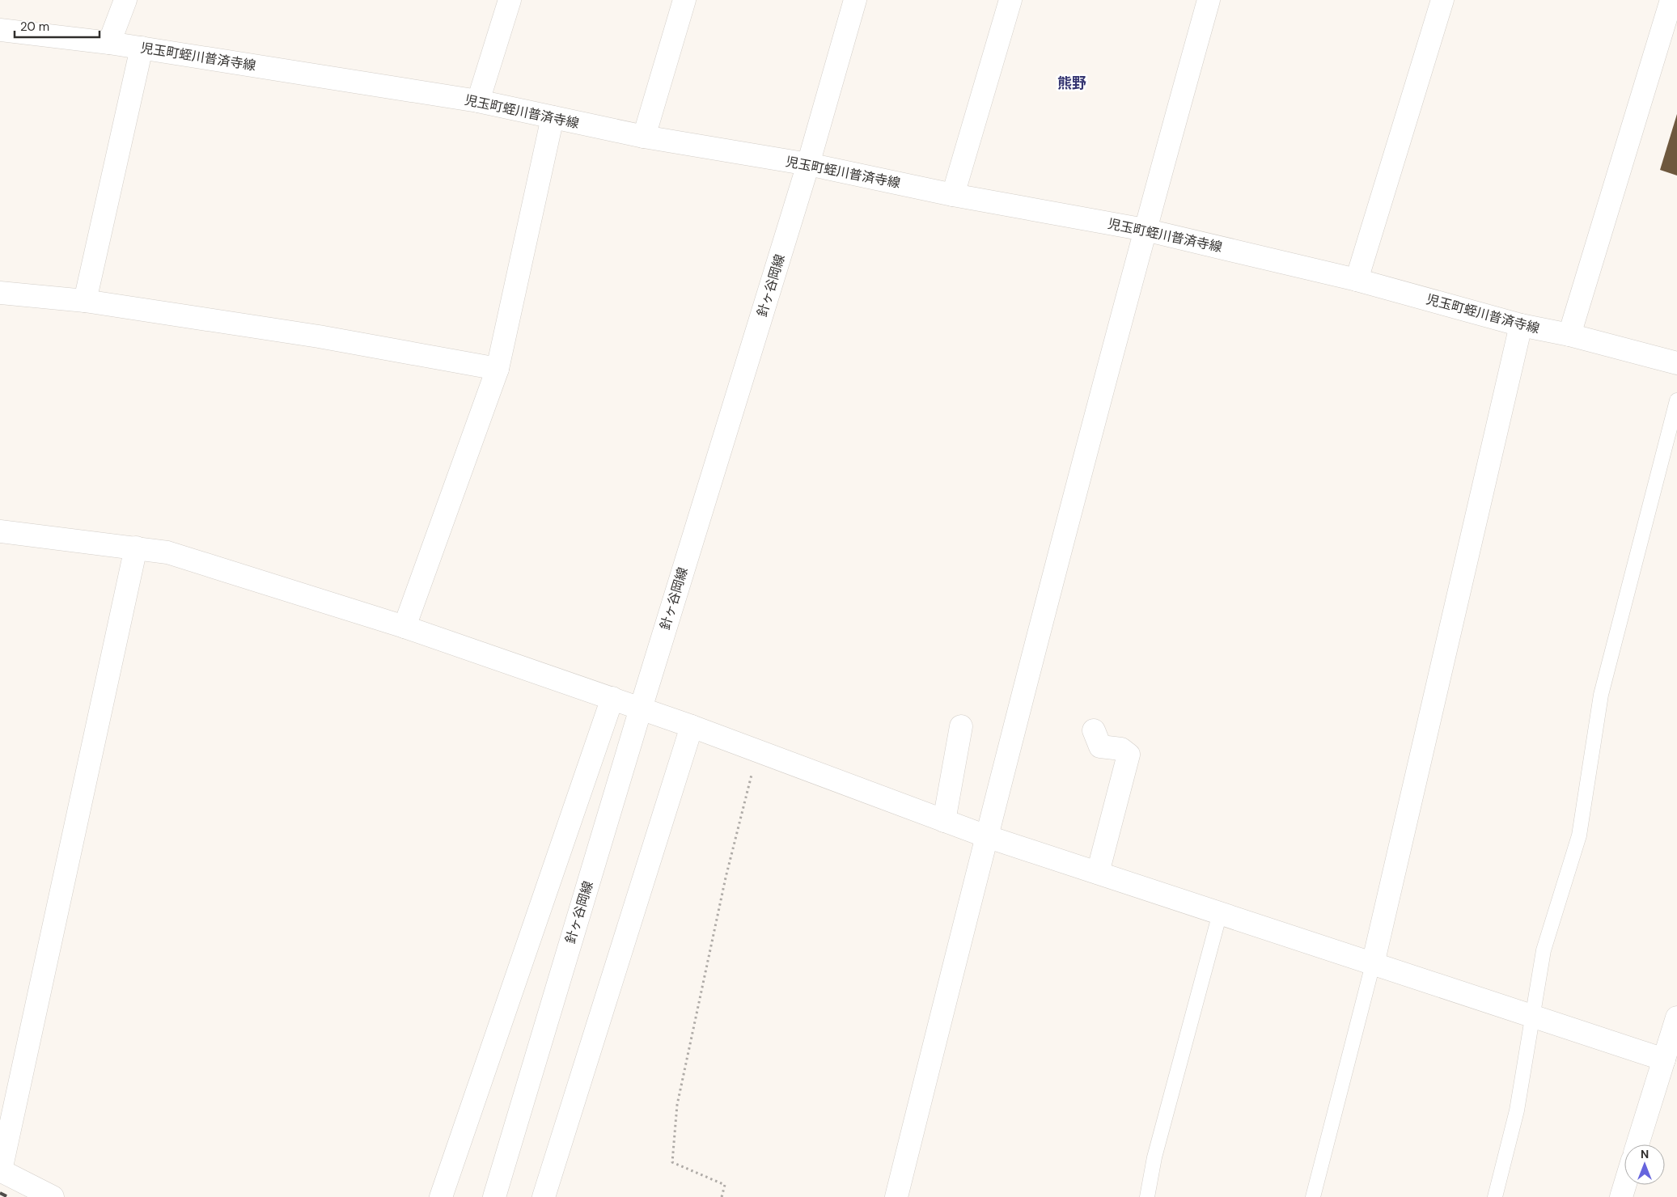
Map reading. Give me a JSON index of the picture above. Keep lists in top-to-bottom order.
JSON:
{
  "streets": {
    "street": ["児玉町蛭川普済寺線", "針ヶ谷岡線"]
  },
  "crossings": [
    ["児玉町蛭川普済寺線", "針ヶ谷岡線"]
  ],
  "districts": ["熊野"],
  "scale_bar": "20 m",
  "north": "top"
}
